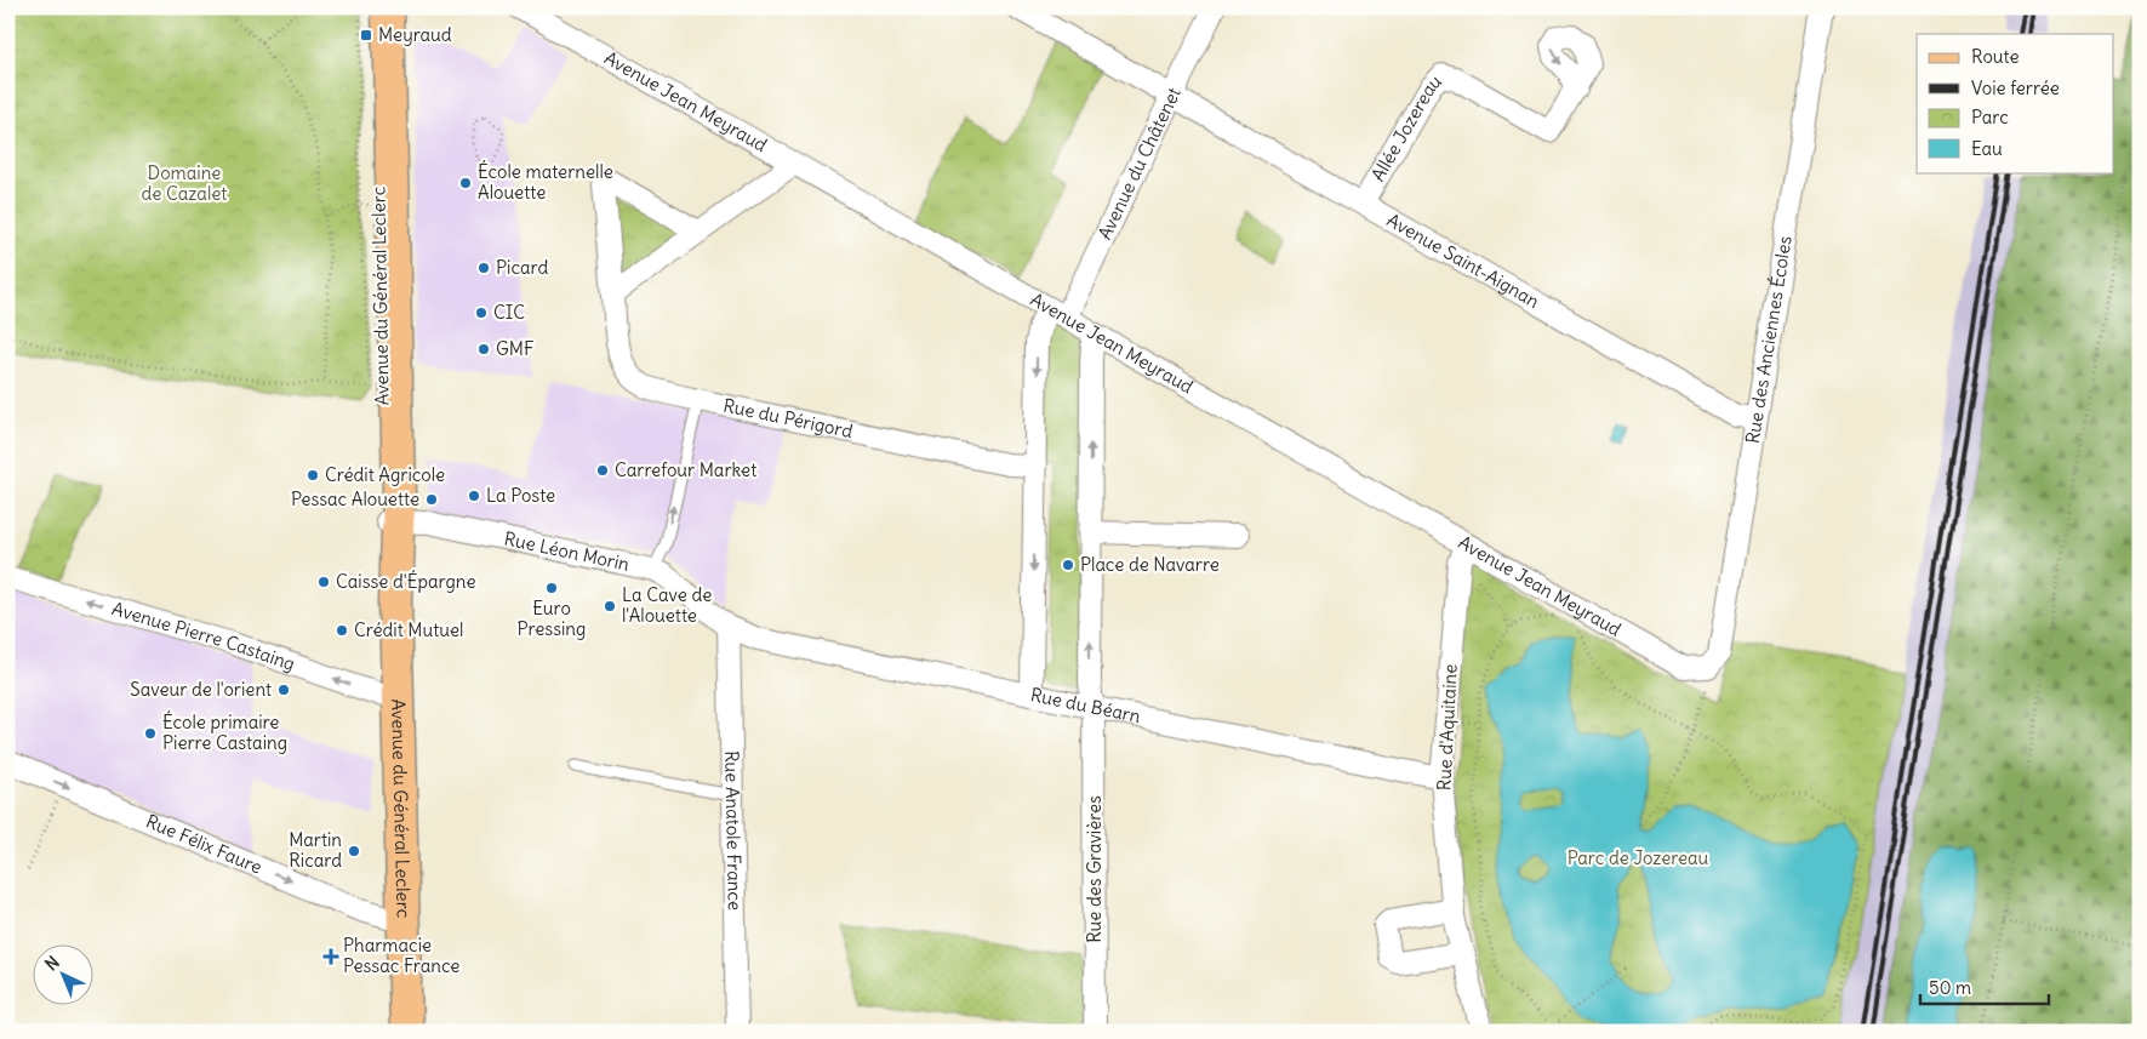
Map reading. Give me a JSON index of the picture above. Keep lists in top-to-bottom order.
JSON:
{
  "streets": {
    "main road": ["Avenue du Général Leclerc"],
    "street": [
      "Avenue Jean Meyraud",
      "Allée Jozereau",
      "Avenue du Châtenet",
      "Avenue Saint-Aignan",
      "Rue des Anciennes Écoles",
      "Rue du Périgord",
      "Rue Léon Morin",
      "Avenue Pierre Castaing",
      "Rue du Béarn",
      "Rue d'Aquitaine",
      "Rue Anatole France",
      "Rue Félix Faure",
      "Rue des Gravières"
    ]
  },
  "crossings": [
    ["Avenue Jean Meyraud", "Avenue du Châtenet"],
    ["Avenue Jean Meyraud", "Rue des Anciennes Écoles"],
    ["Avenue Jean Meyraud", "Rue d'Aquitaine"],
    ["Allée Jozereau", "Avenue Saint-Aignan"],
    ["Avenue du Châtenet", "Avenue Saint-Aignan"],
    ["Avenue Saint-Aignan", "Rue des Anciennes Écoles"],
    ["Avenue du Général Leclerc", "Rue Léon Morin"],
    ["Avenue du Général Leclerc", "Avenue Pierre Castaing"],
    ["Avenue du Général Leclerc", "Rue Félix Faure"],
    ["Rue Léon Morin", "Rue du Béarn"],
    ["Rue Léon Morin", "Rue Anatole France"],
    ["Rue du Béarn", "Rue d'Aquitaine"],
    ["Rue du Béarn", "Rue Anatole France"],
    ["Rue du Béarn", "Rue des Gravières"]
  ],
  "one_way": ["Avenue Pierre Castaing", "Rue Félix Faure"],
  "parks": ["Domaine de Cazalet", "Parc de Jozereau"],
  "places": {
    "transit": ["Meyraud"],
    "other": [
      "École maternelle Alouette",
      "Picard",
      "CIC",
      "GMF",
      "Carrefour Market",
      "Crédit Agricole",
      "La Poste",
      "Pessac Alouette",
      "Place de Navarre",
      "Caisse d'Épargne",
      "Euro Pressing",
      "La Cave de l'Alouette",
      "Crédit Mutuel",
      "Saveur de l'orient",
      "École primaire Pierre Castaing",
      "Martin Ricard"
    ],
    "health": ["Pharmacie Pessac France"]
  },
  "legend": [
    "Route",
    "Voie ferrée",
    "Parc",
    "Eau"
  ],
  "scale_bar": "50 m",
  "north": "top left"
}
